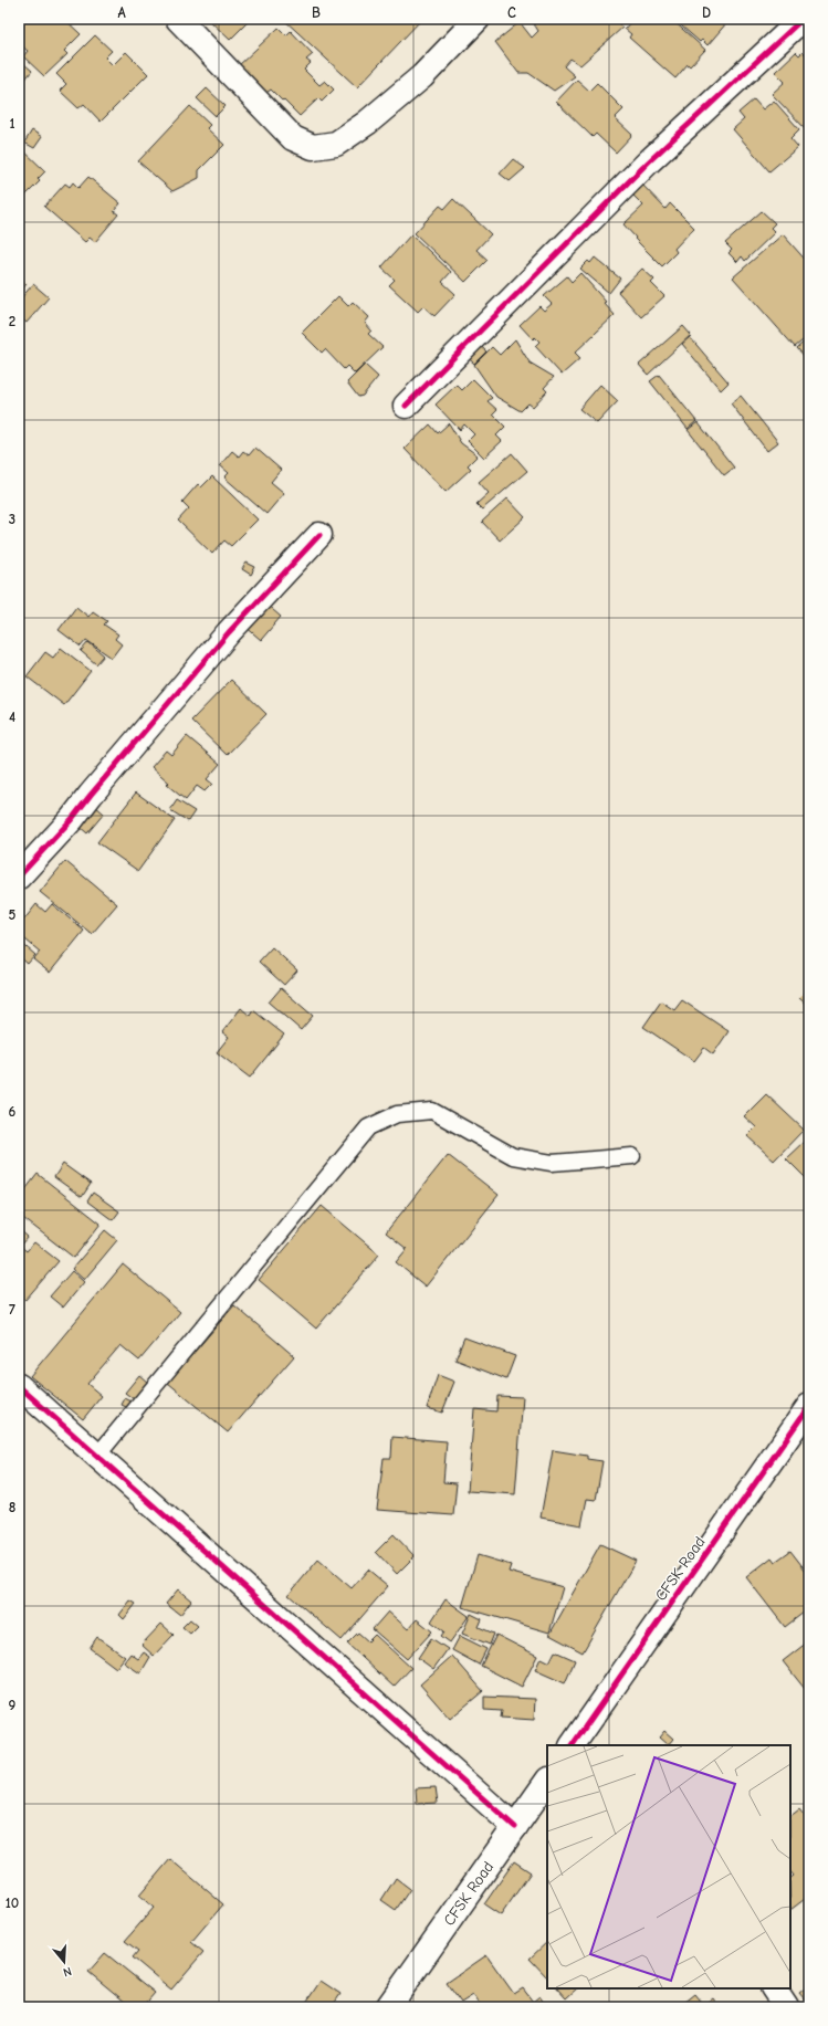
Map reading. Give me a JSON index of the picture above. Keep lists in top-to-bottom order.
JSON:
{
  "streets": {
    "street": ["CFSK Road"]
  },
  "north": "bottom",
  "grid": {
    "columns": [
      "A",
      "B",
      "C",
      "D"
    ],
    "rows": [
      "1",
      "2",
      "3",
      "4",
      "5",
      "6",
      "7",
      "8",
      "9",
      "10"
    ]
  }
}
